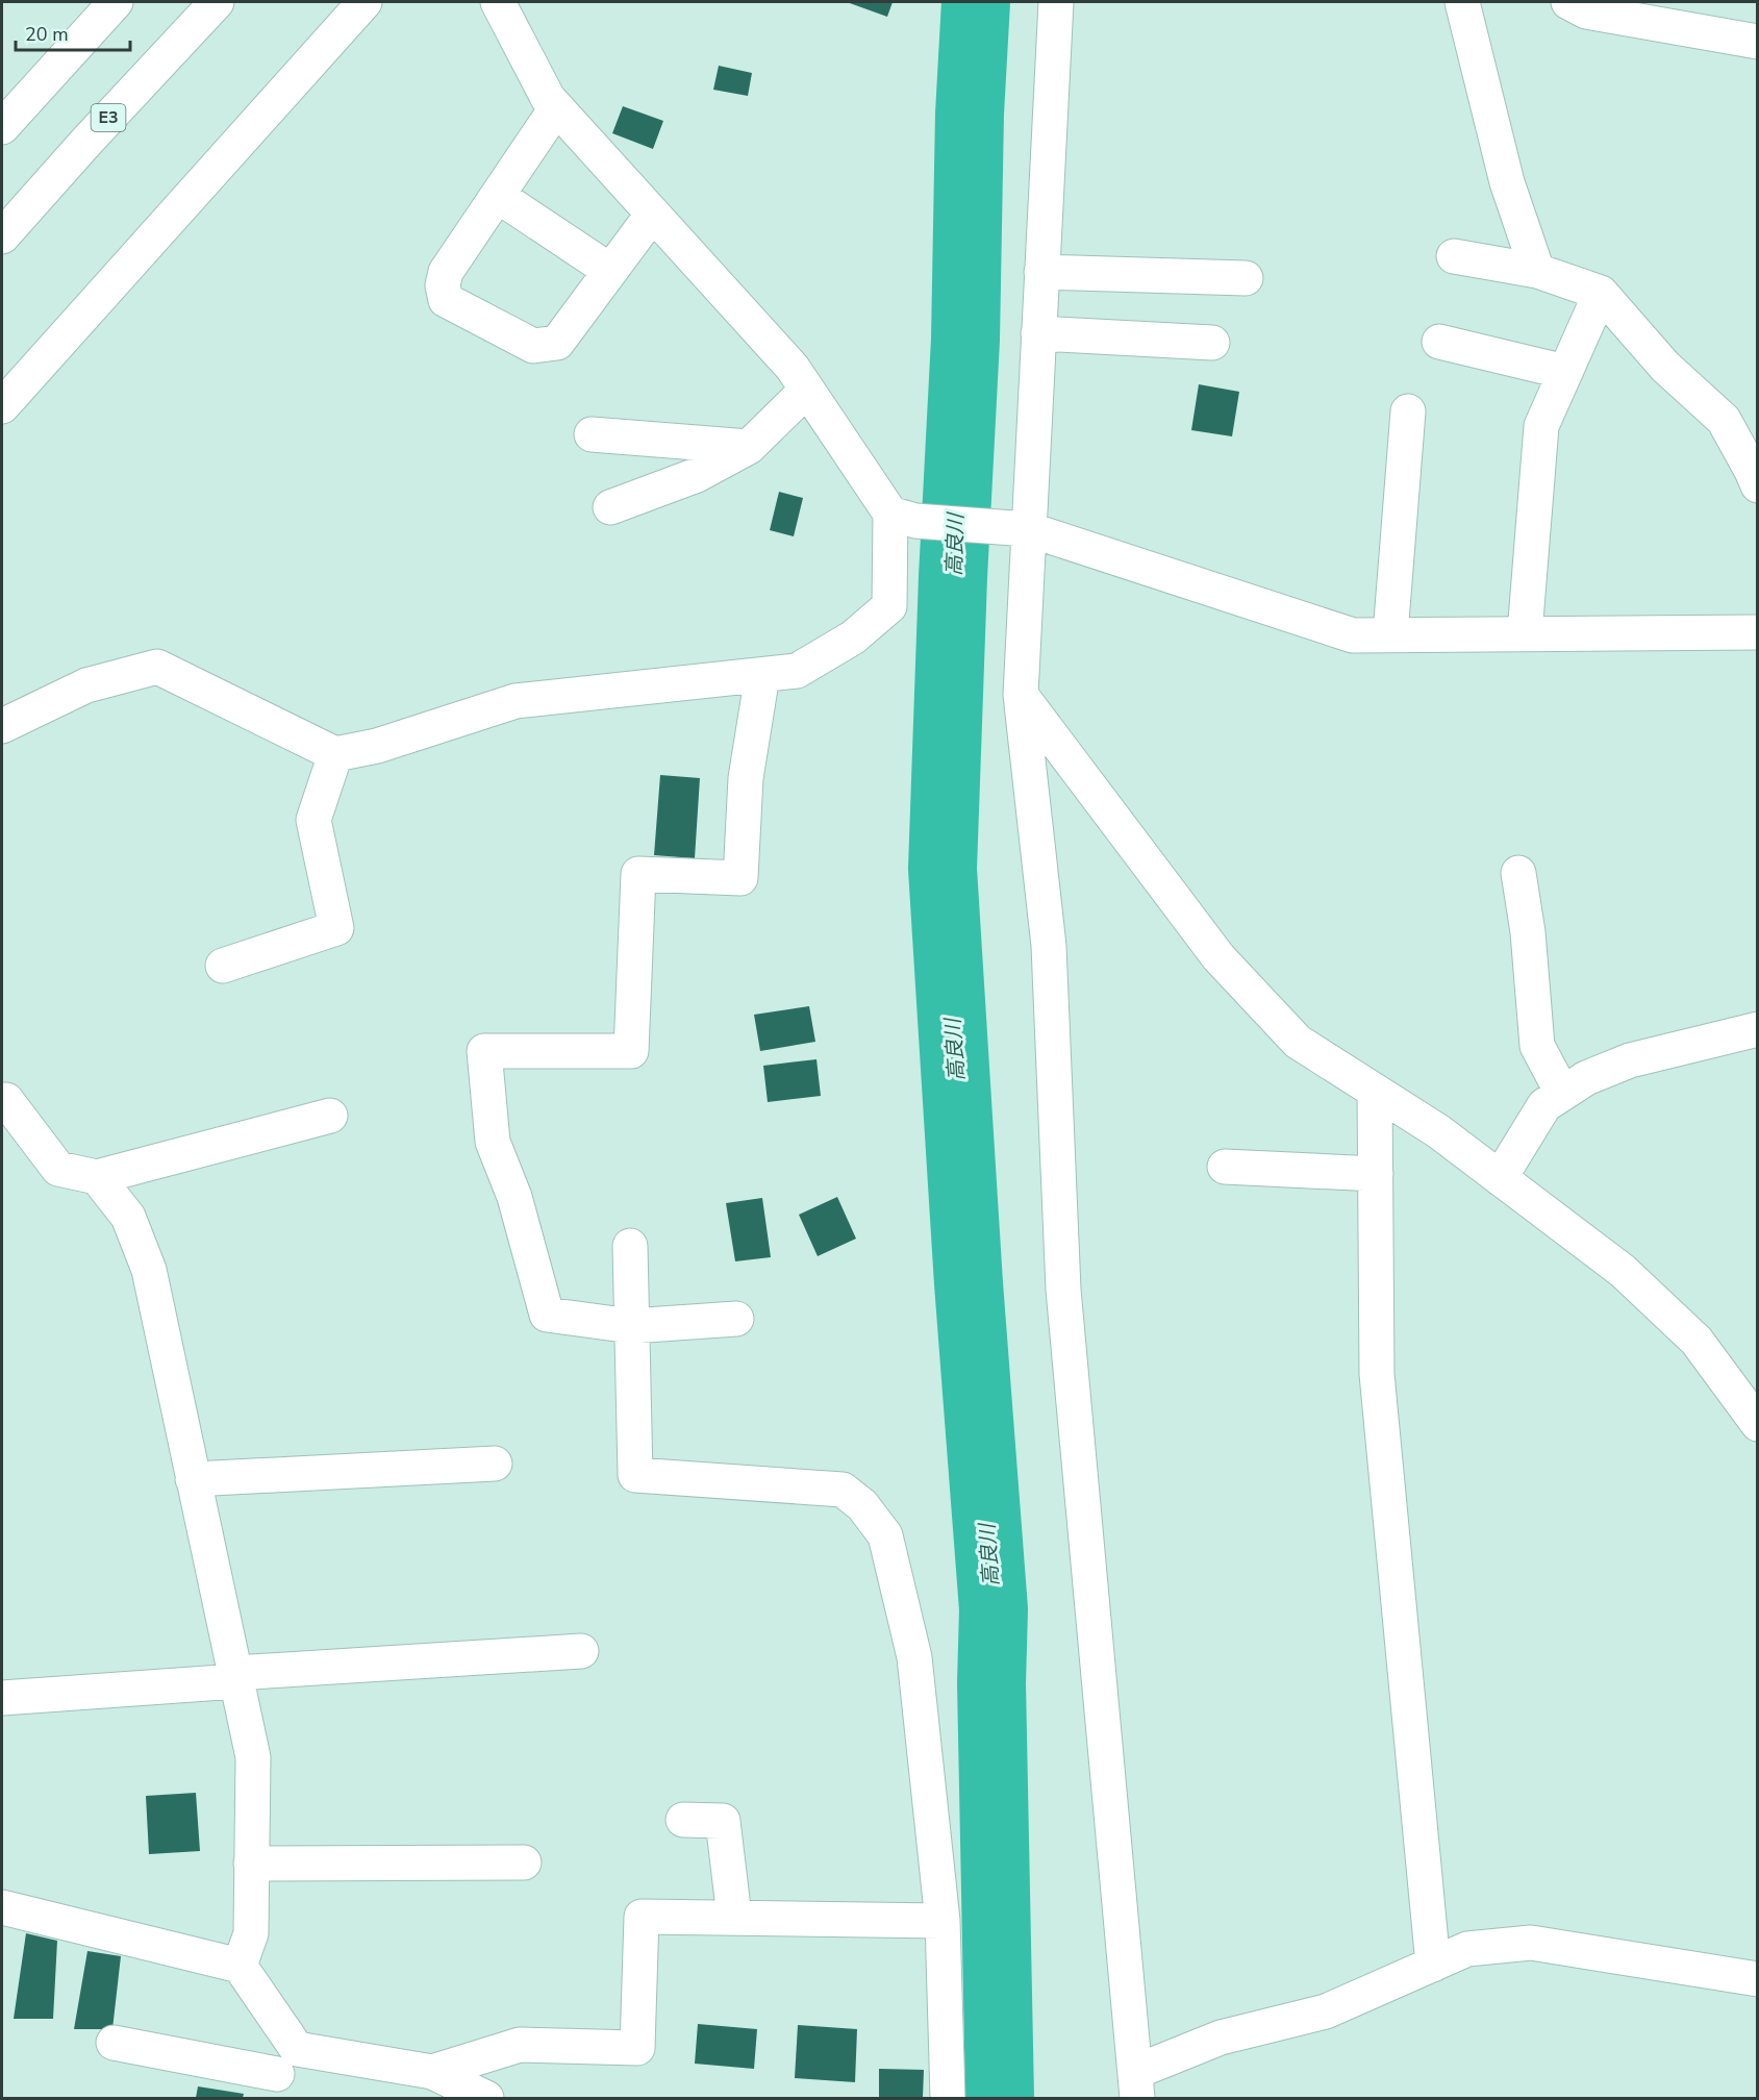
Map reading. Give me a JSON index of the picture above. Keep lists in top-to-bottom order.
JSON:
{
  "streets": {
    "main road": ["E3"]
  },
  "water": ["高良川"],
  "scale_bar": "20 m"
}
